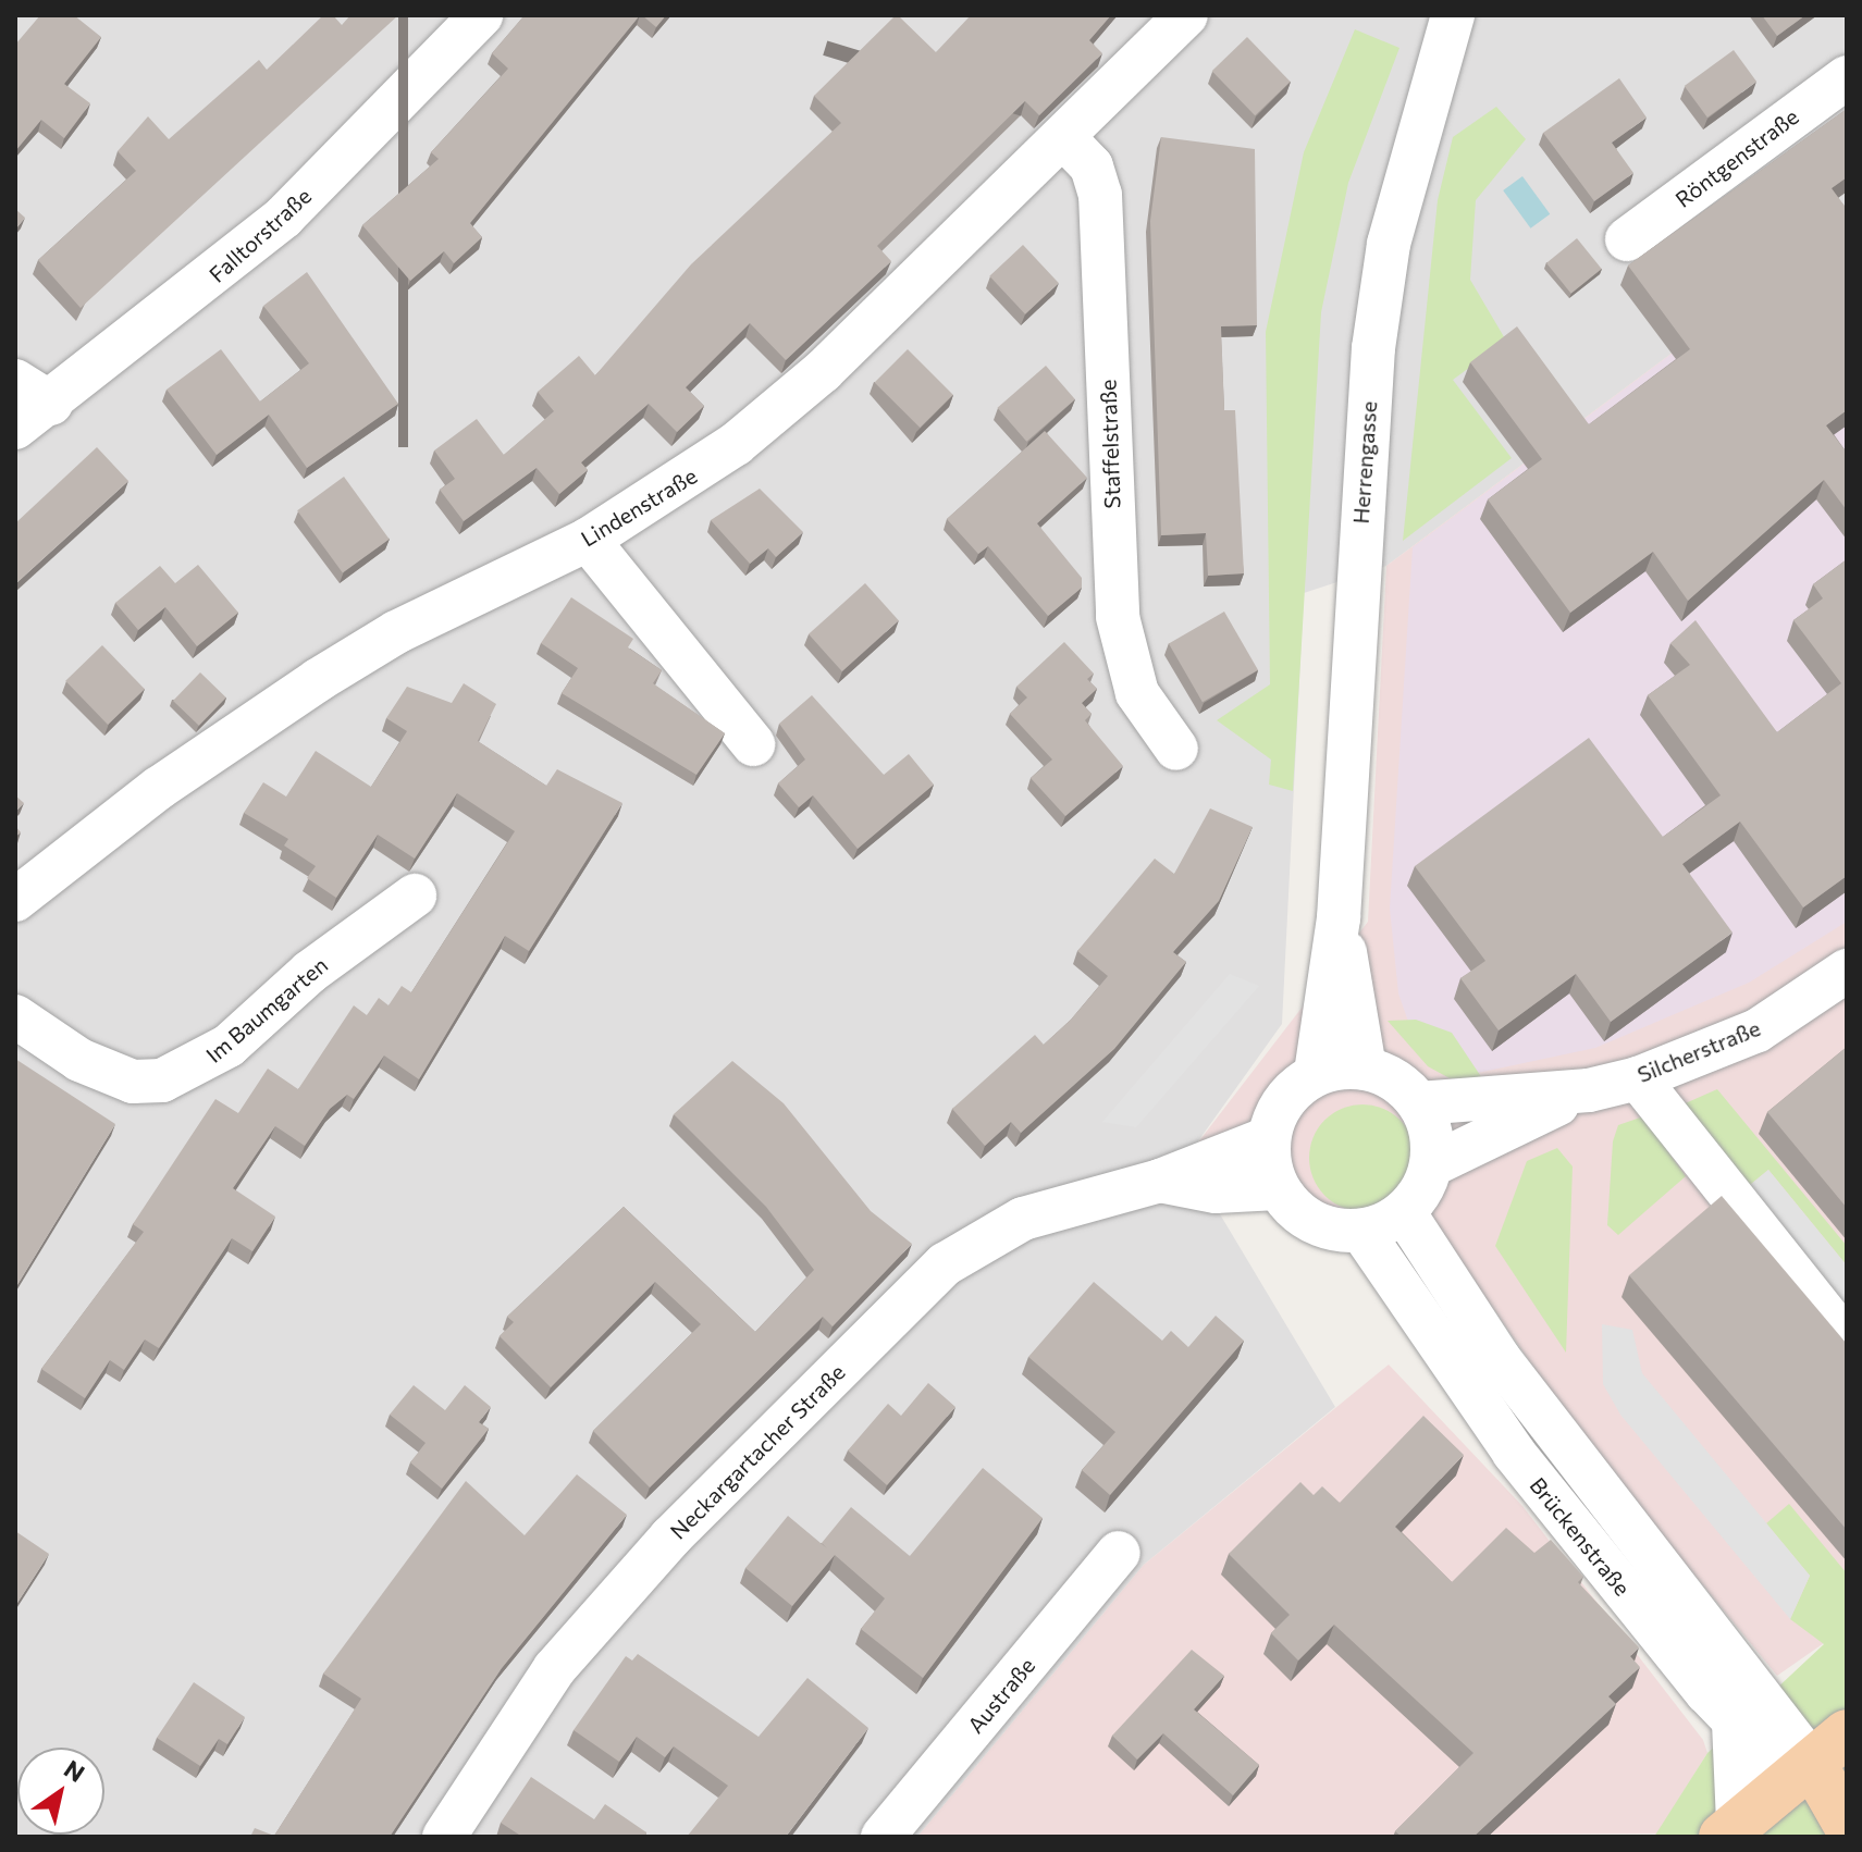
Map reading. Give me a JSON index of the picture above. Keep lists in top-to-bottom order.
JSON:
{
  "streets": {
    "main road": ["Brückenstraße"],
    "street": [
      "Röntgenstraße",
      "Falltorstraße",
      "Staffelstraße",
      "Herrengasse",
      "Lindenstraße",
      "Im Baumgarten",
      "Silcherstraße",
      "Neckargartacher Straße",
      "Austraße"
    ]
  },
  "crossings": [
    ["Staffelstraße", "Lindenstraße"],
    ["Silcherstraße", "Neckargartacher Straße"],
    ["Silcherstraße", "Brückenstraße"],
    ["Neckargartacher Straße", "Brückenstraße"]
  ],
  "north": "top right"
}
